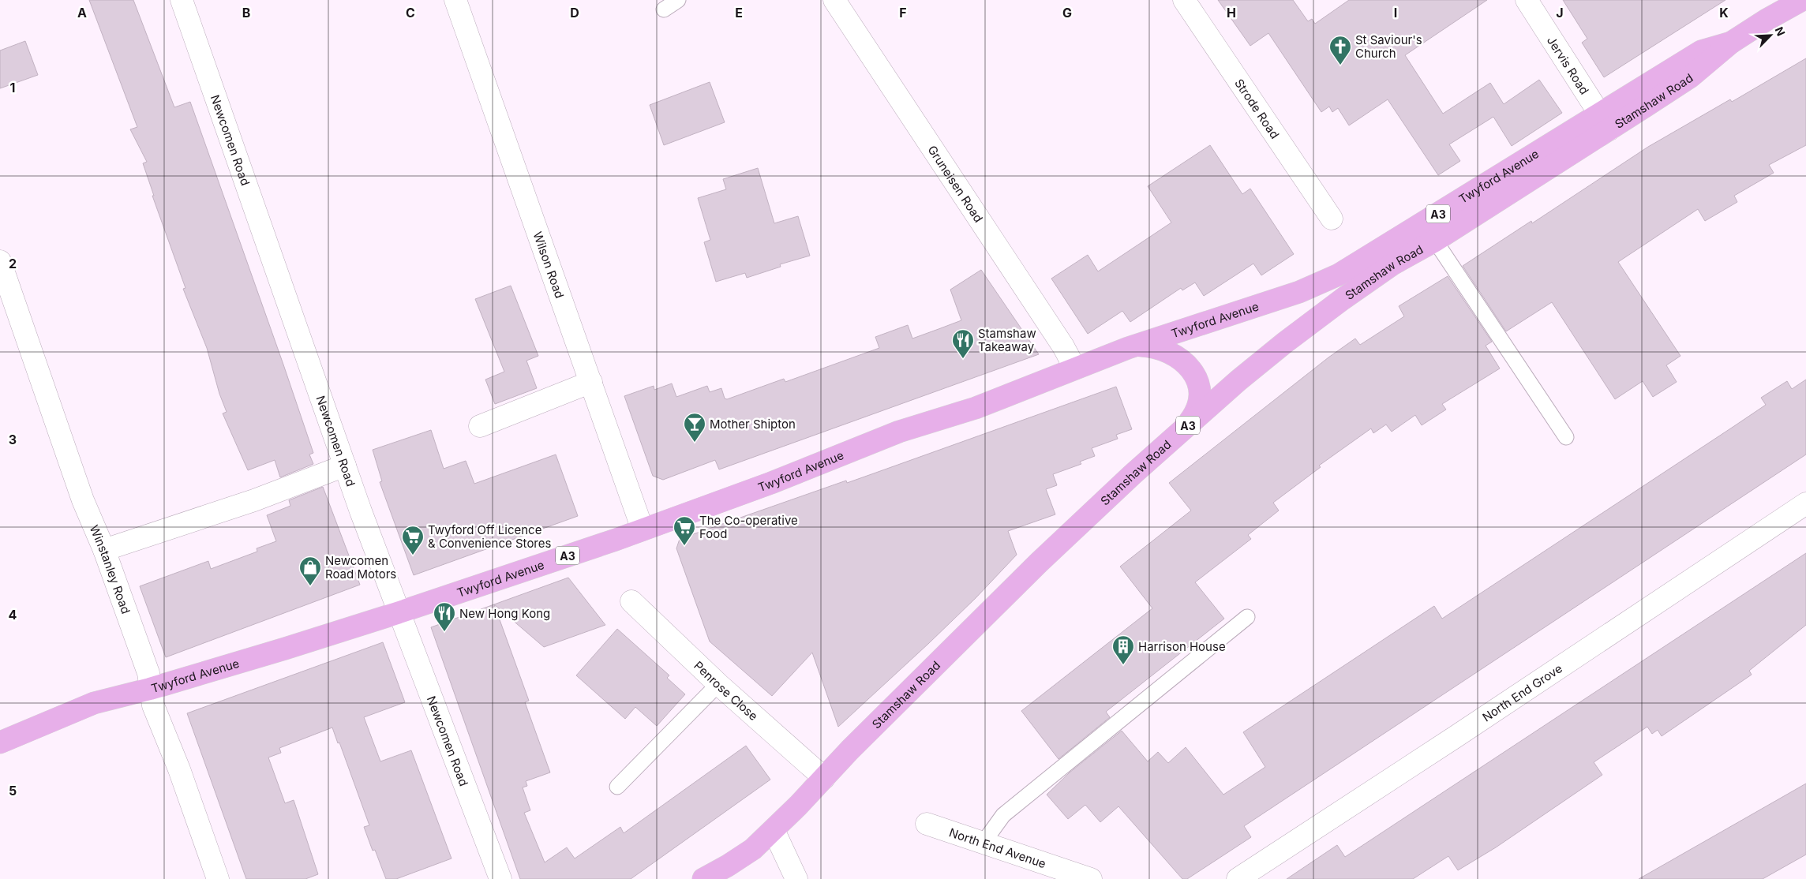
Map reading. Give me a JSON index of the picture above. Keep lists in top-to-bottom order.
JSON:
{
  "streets": {
    "main road": ["Stamshaw Road", "Twyford Avenue", "A3"],
    "street": [
      "Jervis Road",
      "Strode Road",
      "Newcomen Road",
      "Gruneisen Road",
      "Wilson Road",
      "Winstanley Road",
      "Penrose Close",
      "North End Grove",
      "North End Avenue"
    ]
  },
  "crossings": [
    ["Jervis Road", "Stamshaw Road"],
    ["Jervis Road", "Twyford Avenue"],
    ["Stamshaw Road", "Twyford Avenue"],
    ["Stamshaw Road", "Penrose Close"],
    ["Newcomen Road", "Twyford Avenue"],
    ["Twyford Avenue", "Gruneisen Road"],
    ["Twyford Avenue", "Wilson Road"],
    ["Twyford Avenue", "Winstanley Road"]
  ],
  "places": {
    "church": ["St Saviour's Church"],
    "restaurant": ["Stamshaw Takeaway", "New Hong Kong"],
    "bar": ["Mother Shipton"],
    "supermarket": ["The Co-operative Food", "Twyford Off Licence & Convenience Stores"],
    "shop": ["Newcomen Road Motors"],
    "building": ["Harrison House"]
  },
  "north": "top right",
  "grid": {
    "columns": [
      "A",
      "B",
      "C",
      "D",
      "E",
      "F",
      "G",
      "H",
      "I",
      "J",
      "K"
    ],
    "rows": [
      "1",
      "2",
      "3",
      "4",
      "5"
    ]
  }
}
